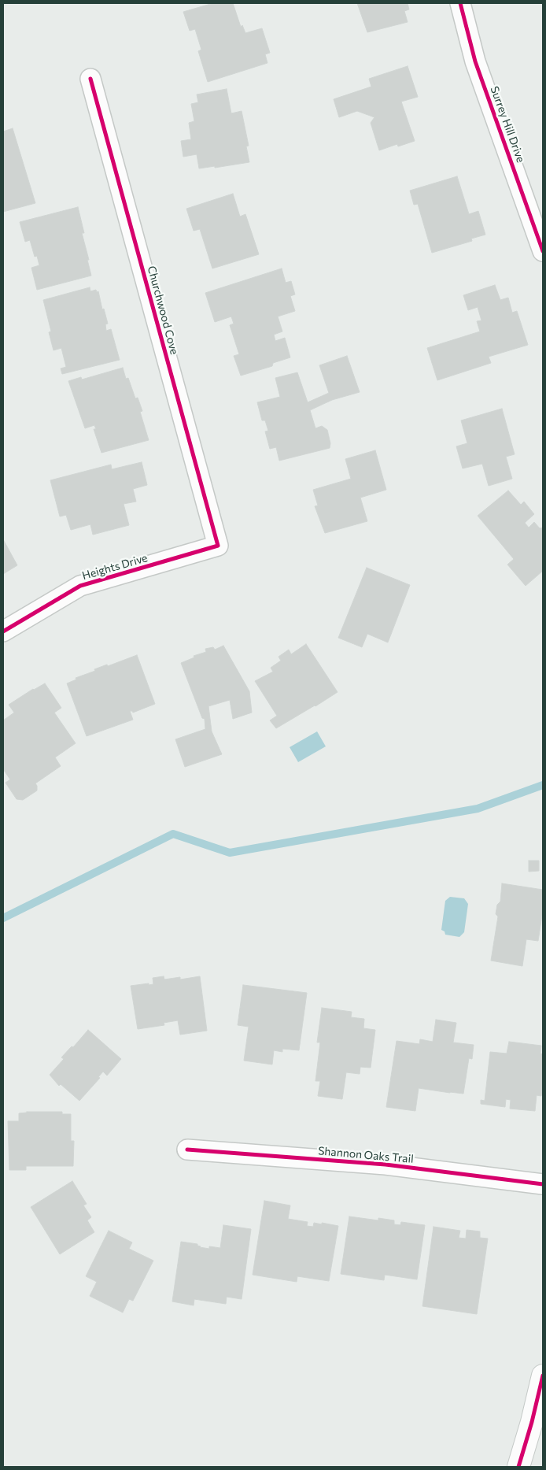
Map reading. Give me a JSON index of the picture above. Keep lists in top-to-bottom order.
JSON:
{
  "streets": {
    "street": [
      "Surrey Hill Drive",
      "Churchwood Cove",
      "Heights Drive",
      "Shannon Oaks Trail"
    ]
  },
  "crossings": [
    ["Churchwood Cove", "Heights Drive"]
  ]
}
